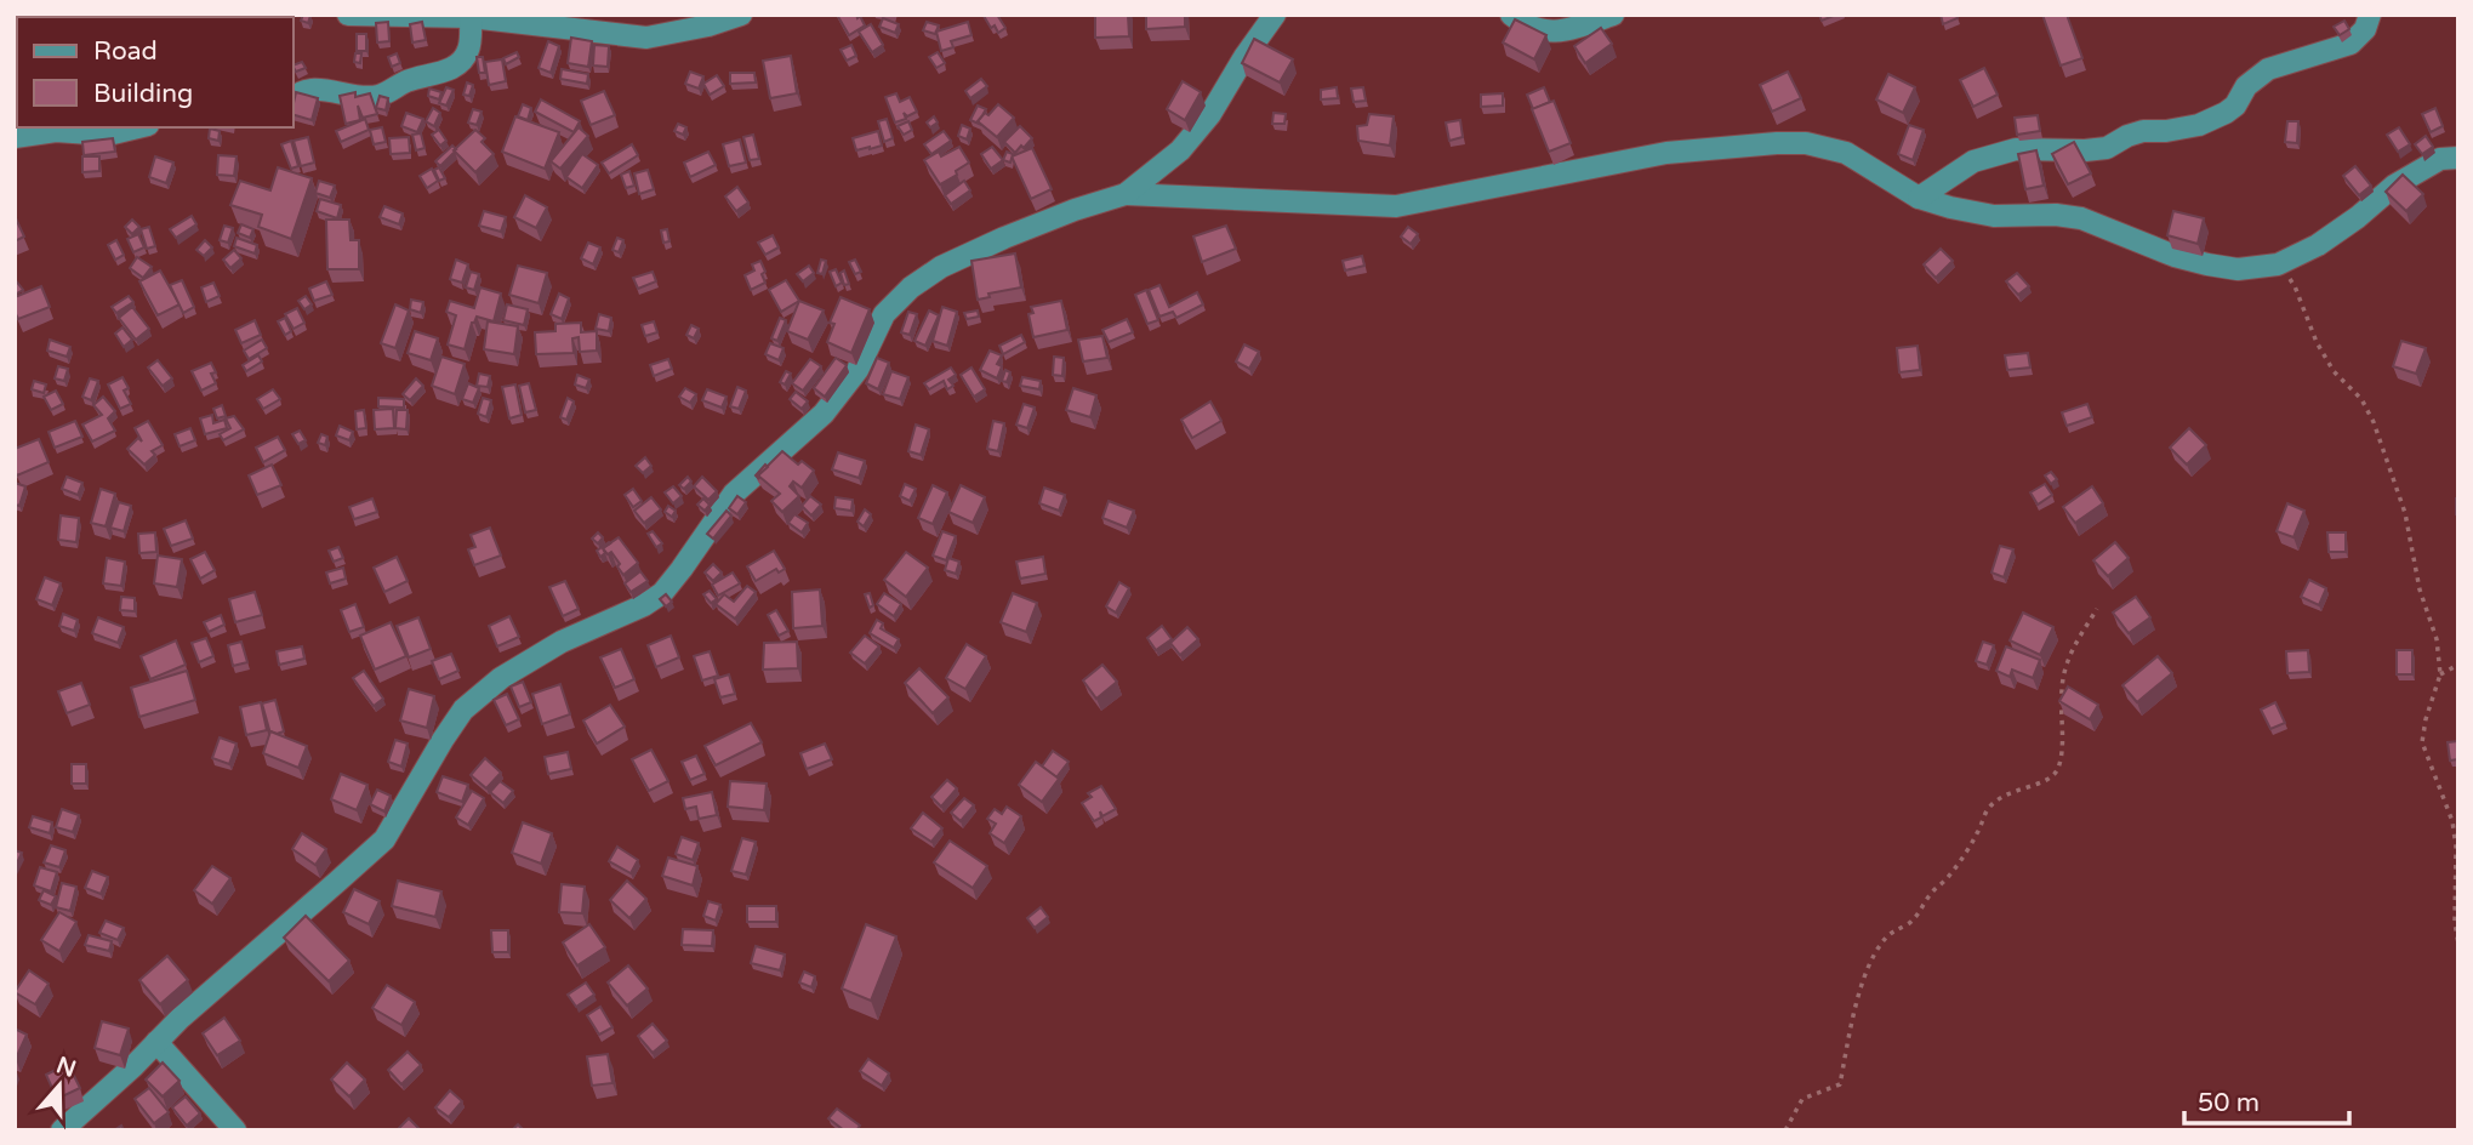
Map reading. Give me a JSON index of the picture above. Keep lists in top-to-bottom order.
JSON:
{
  "legend": ["Road", "Building"],
  "scale_bar": "50 m",
  "north": "top"
}
